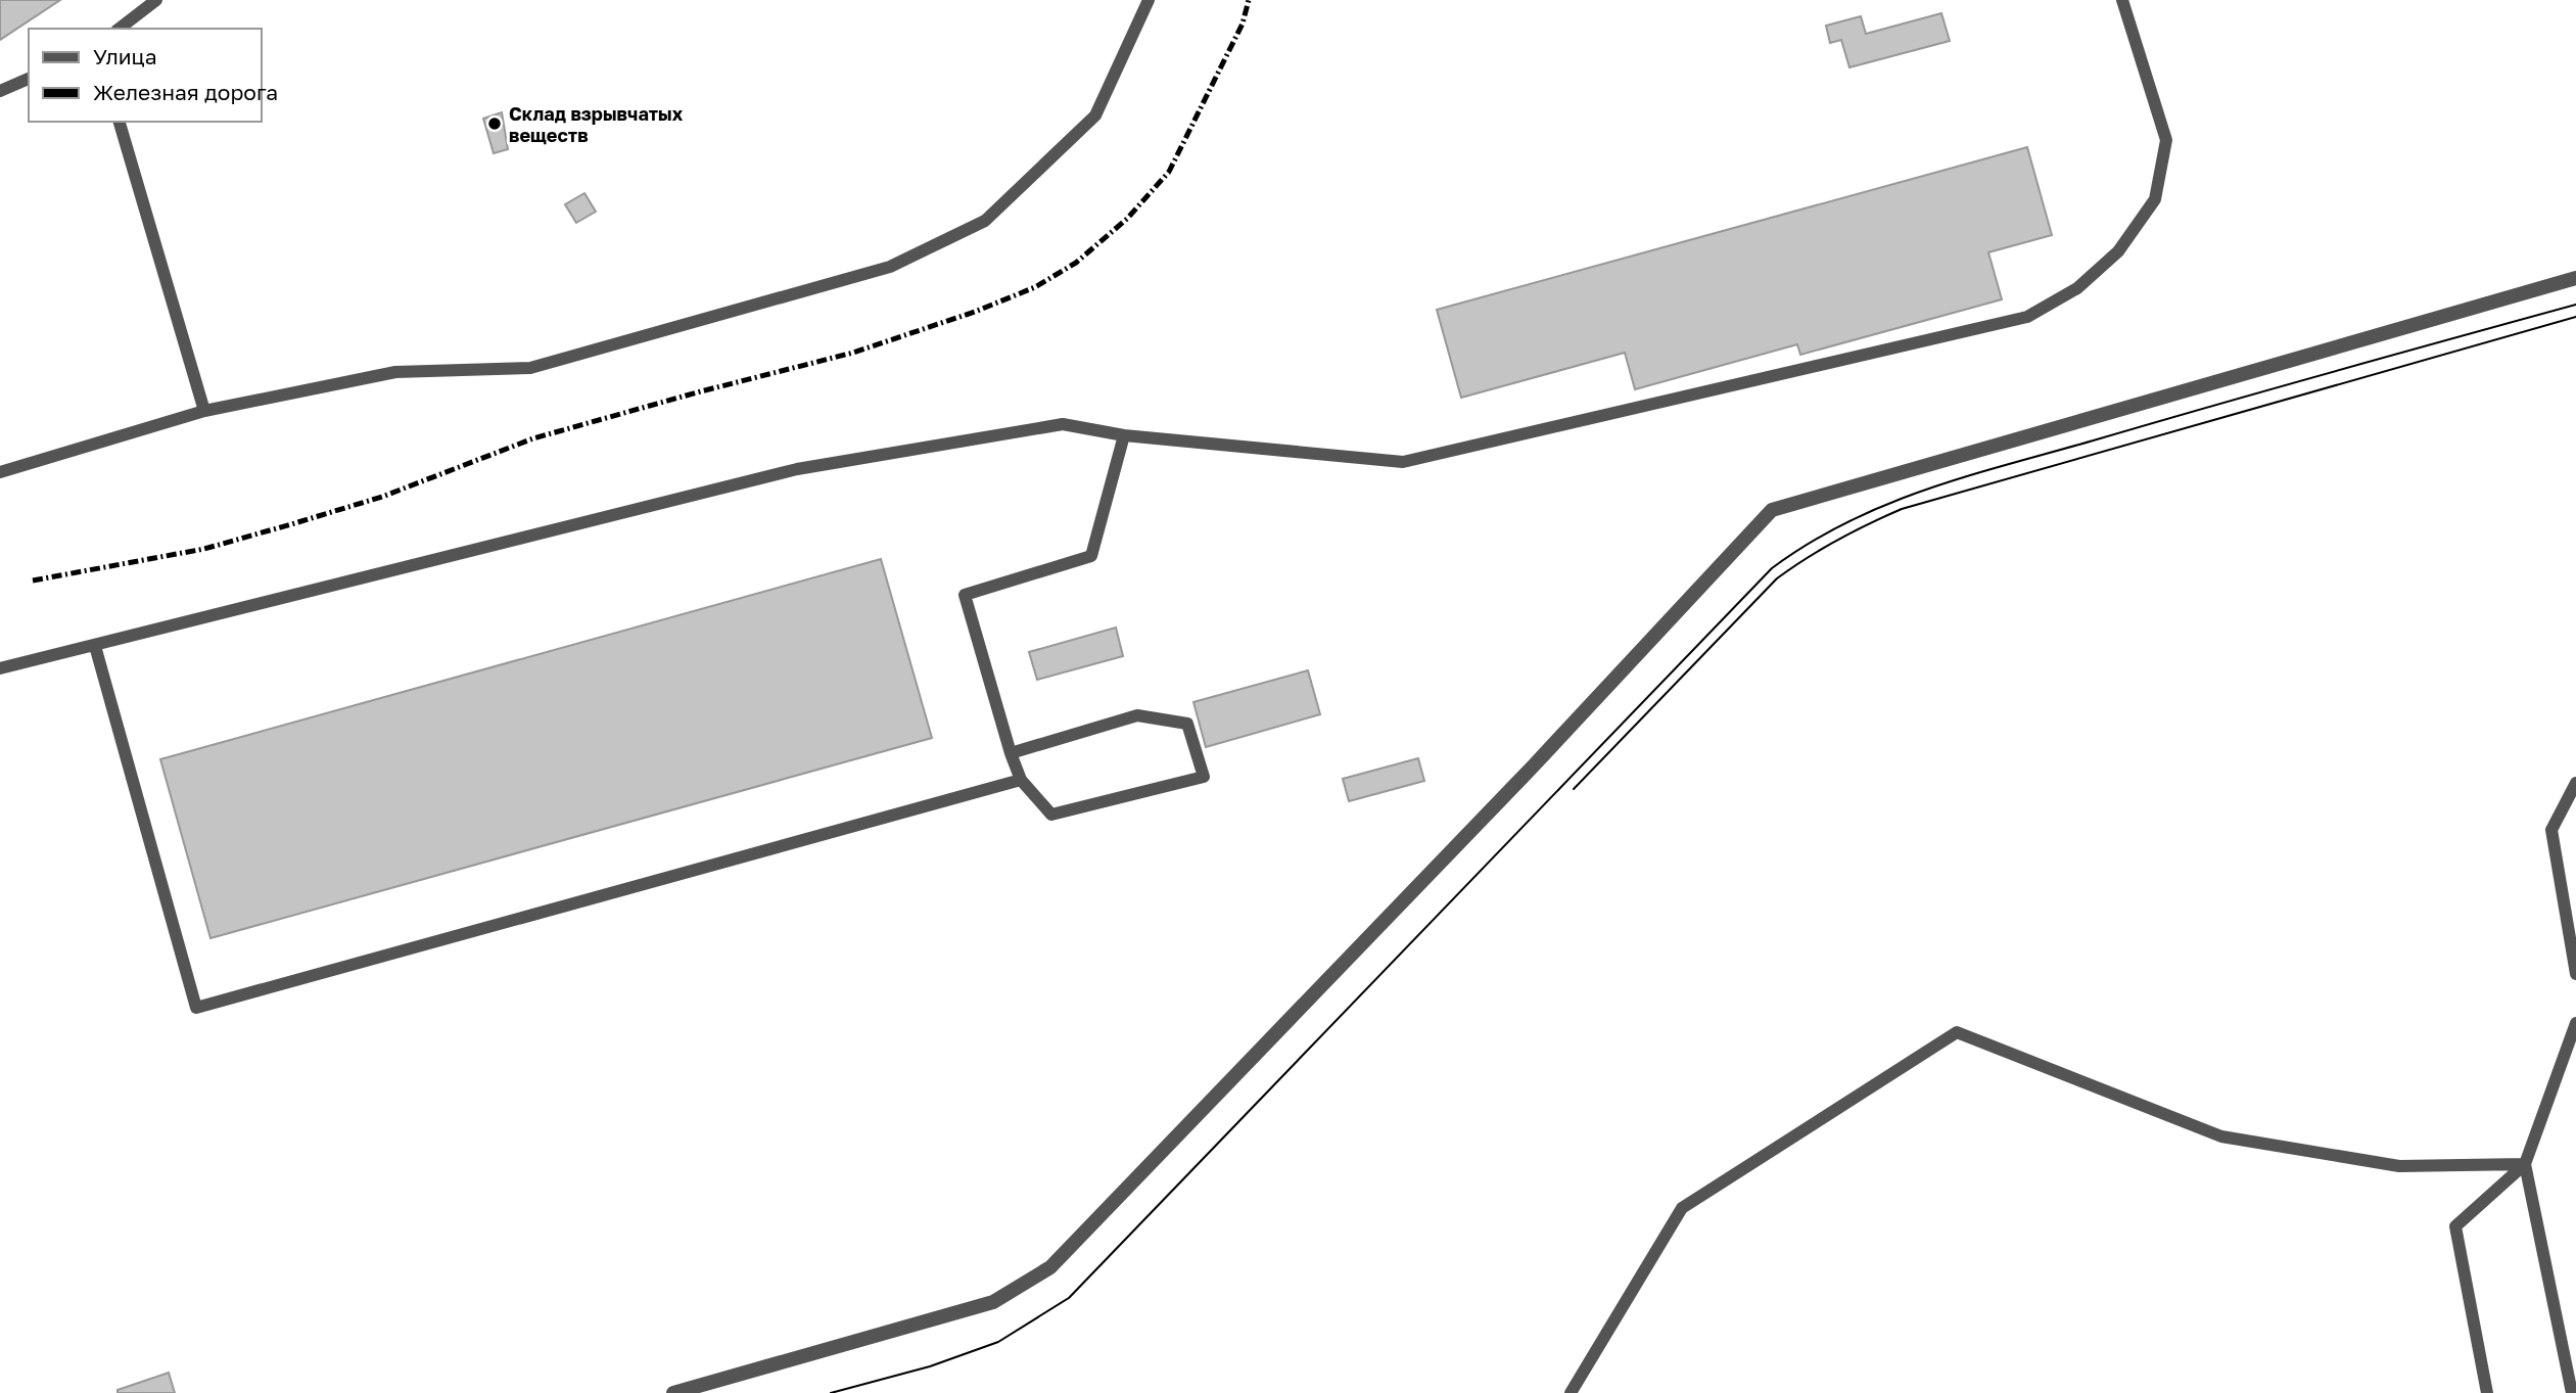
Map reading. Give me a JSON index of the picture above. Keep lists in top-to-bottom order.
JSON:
{
  "places": ["Склад взрывчатых веществ"],
  "legend": ["Улица", "Железная дорога"]
}
